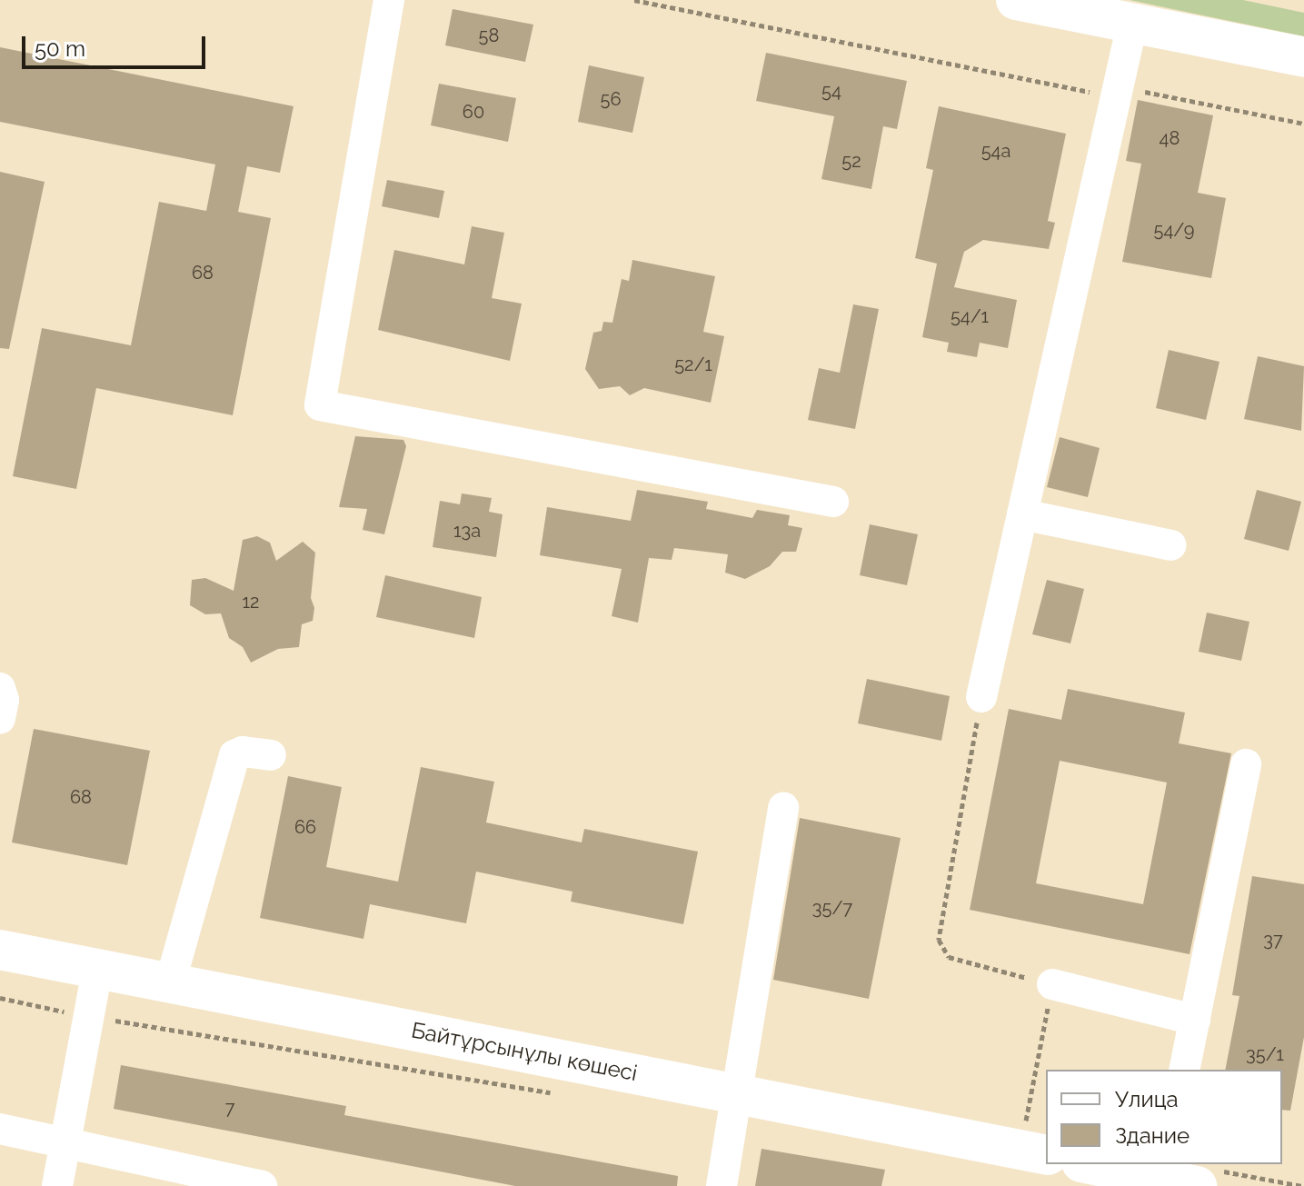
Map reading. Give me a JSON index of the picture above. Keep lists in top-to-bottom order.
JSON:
{
  "streets": {
    "main road": ["Байтұрсынұлы көшесі"]
  },
  "house_numbers": [
    "58",
    "54",
    "56",
    "60",
    "48",
    "54а",
    "52",
    "54/9",
    "68",
    "54/1",
    "52/1",
    "13а",
    "12",
    "68",
    "66",
    "35/7",
    "37",
    "35/1",
    "7"
  ],
  "legend": ["Улица", "Здание"],
  "scale_bar": "50 m"
}
